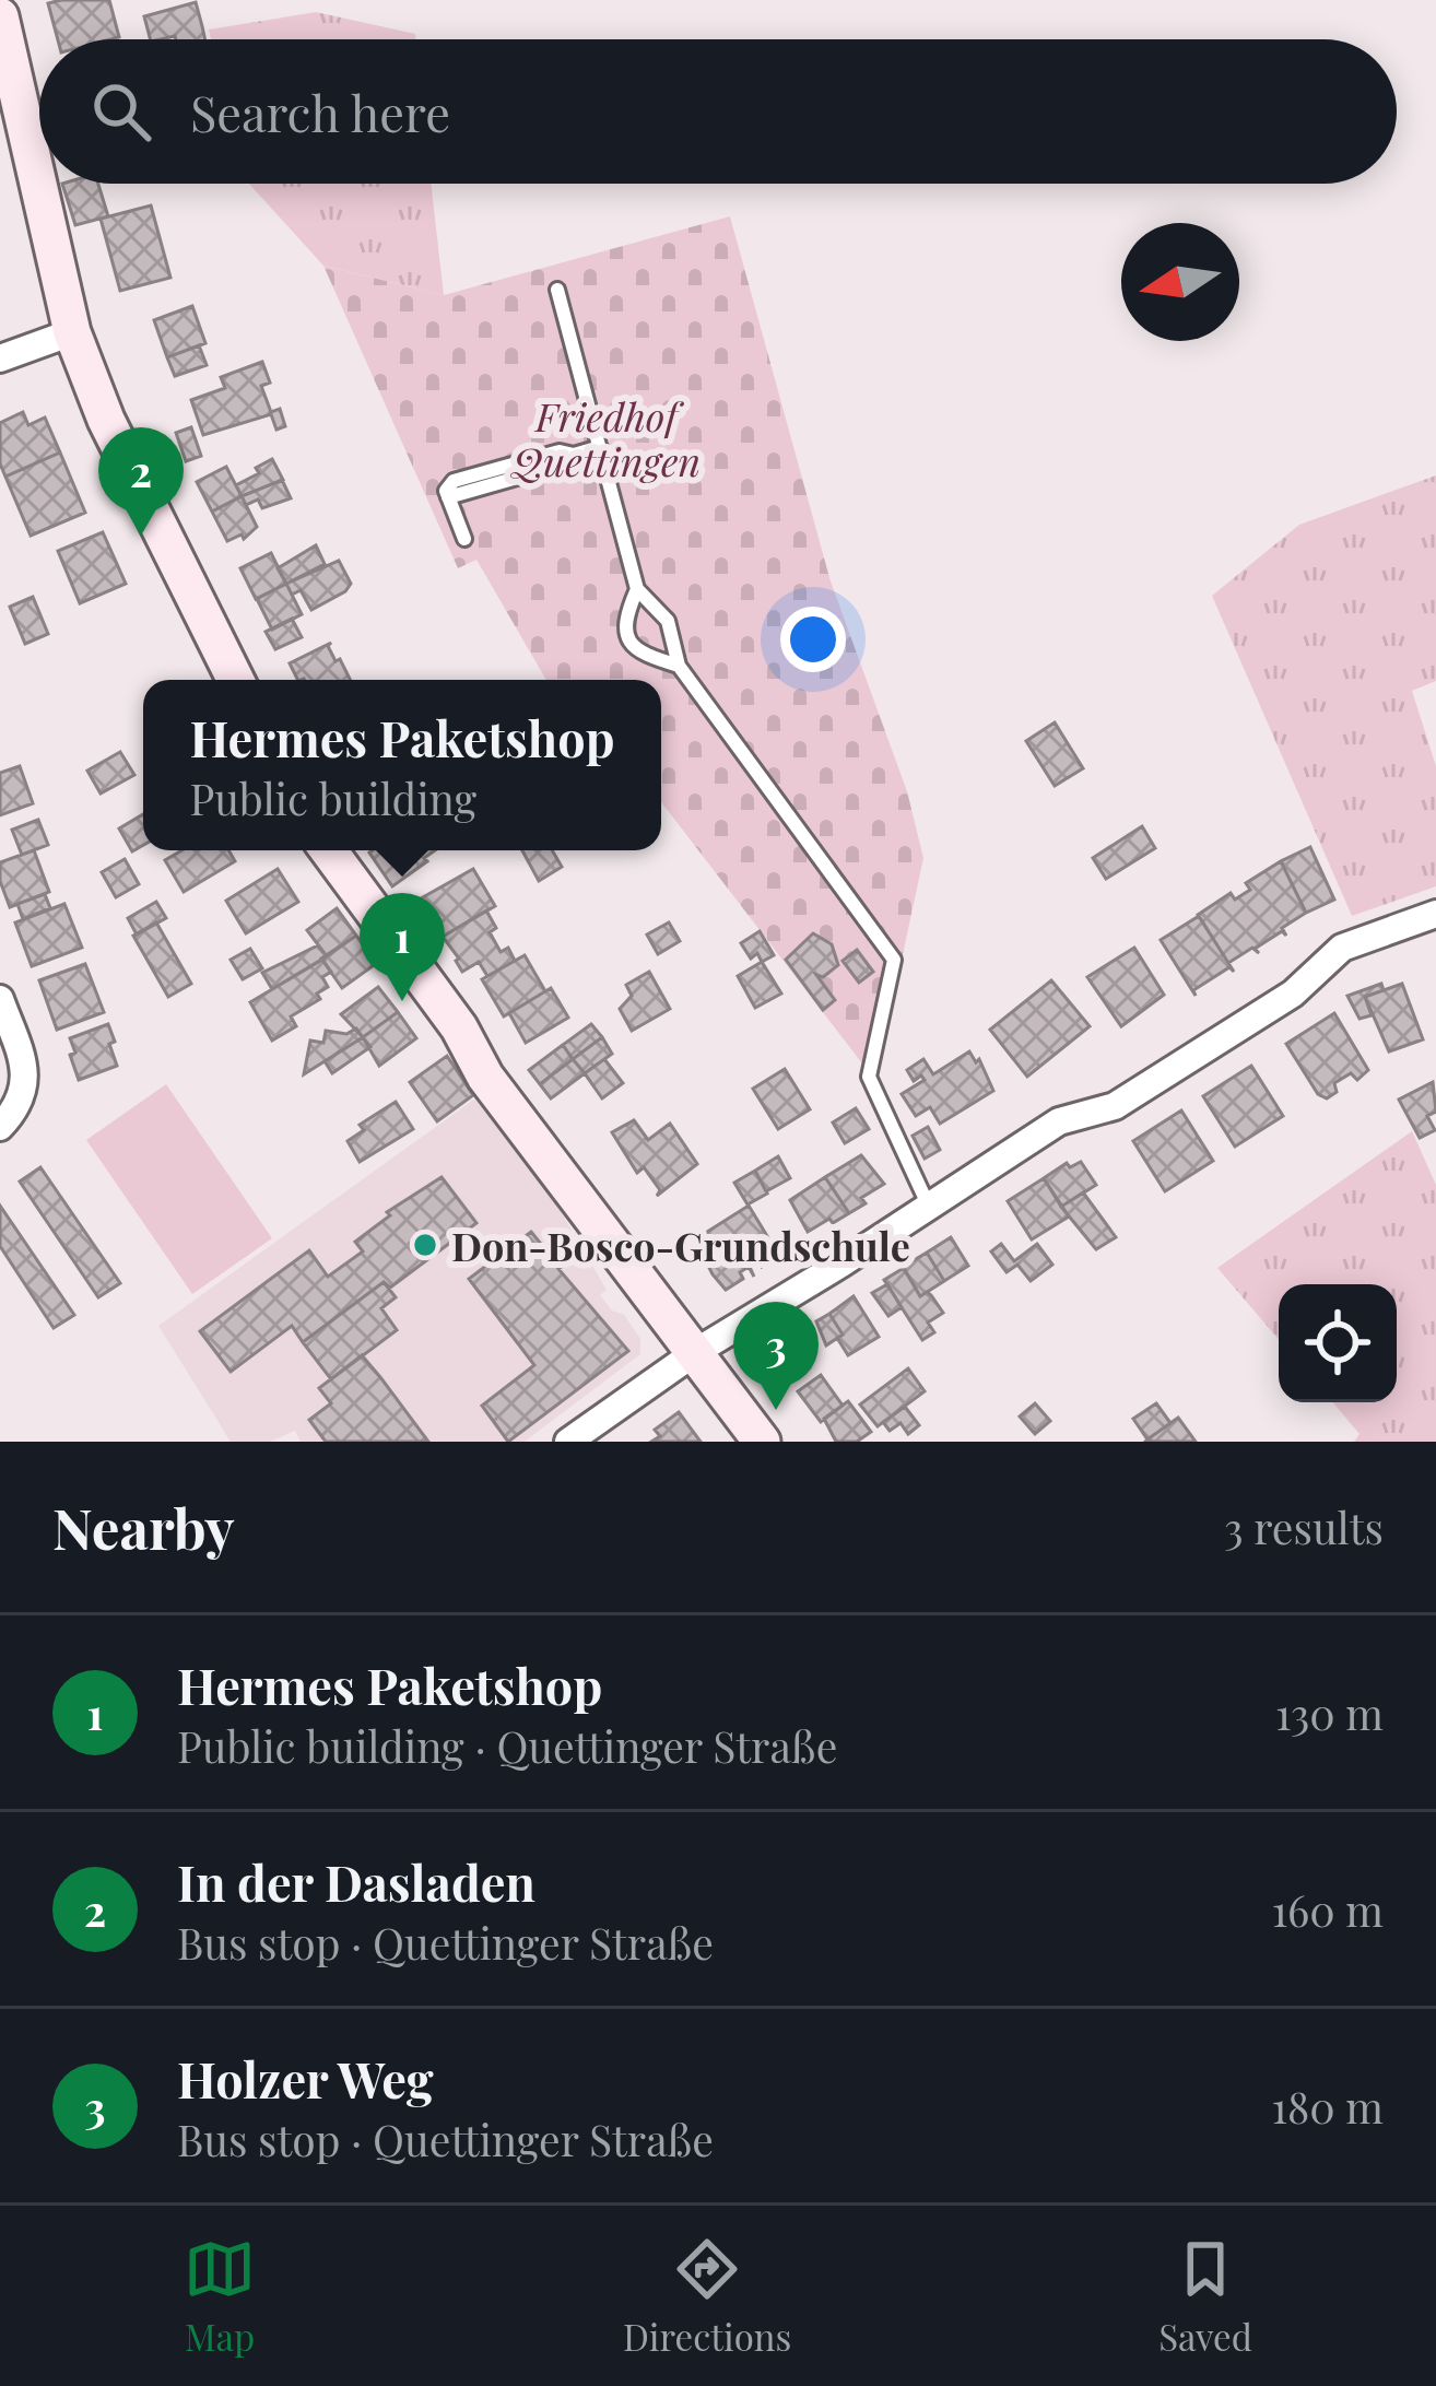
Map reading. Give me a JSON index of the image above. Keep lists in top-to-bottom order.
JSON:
{
  "parks": ["Friedhof Quettingen"],
  "places": ["Don-Bosco-Grundschule"],
  "north": "left",
  "page": {
    "search": "Search here",
    "pins": ["2", "1", "3"],
    "popup": ["Hermes Paketshop", "Public building"],
    "heading": ["Nearby", "3 results"],
    "list": [
      {
        "mark": "1",
        "name": "Hermes Paketshop",
        "note": "Public building · Quettinger Straße",
        "value": "130 m"
      },
      {
        "mark": "2",
        "name": "In der Dasladen",
        "note": "Bus stop · Quettinger Straße",
        "value": "160 m"
      },
      {
        "mark": "3",
        "name": "Holzer Weg",
        "note": "Bus stop · Quettinger Straße",
        "value": "180 m"
      }
    ],
    "nav": ["Map", "Directions", "Saved"]
  }
}
